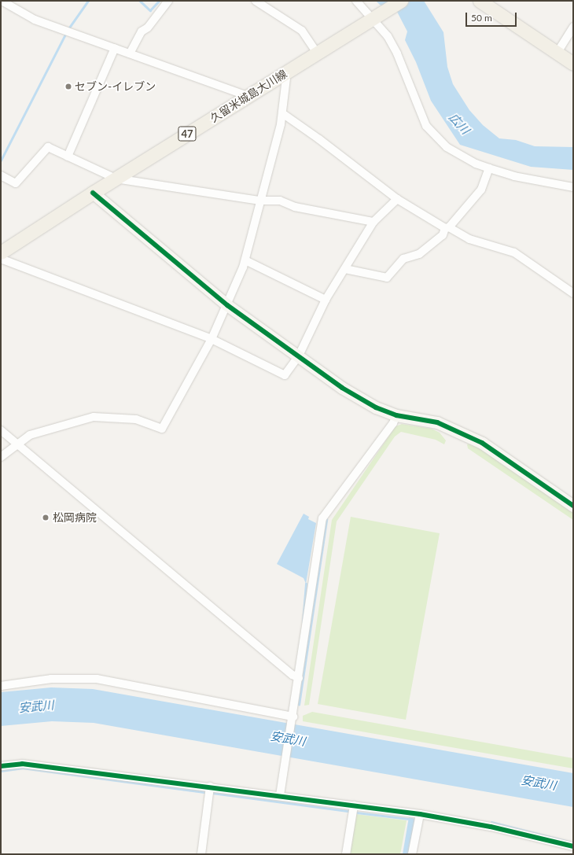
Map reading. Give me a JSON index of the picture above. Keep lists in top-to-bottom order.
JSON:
{
  "streets": {
    "main road": ["久留米城島大川線", "47"]
  },
  "water": ["広川", "安武川"],
  "places": ["セブン-イレブン", "松岡病院"],
  "scale_bar": "50 m"
}
